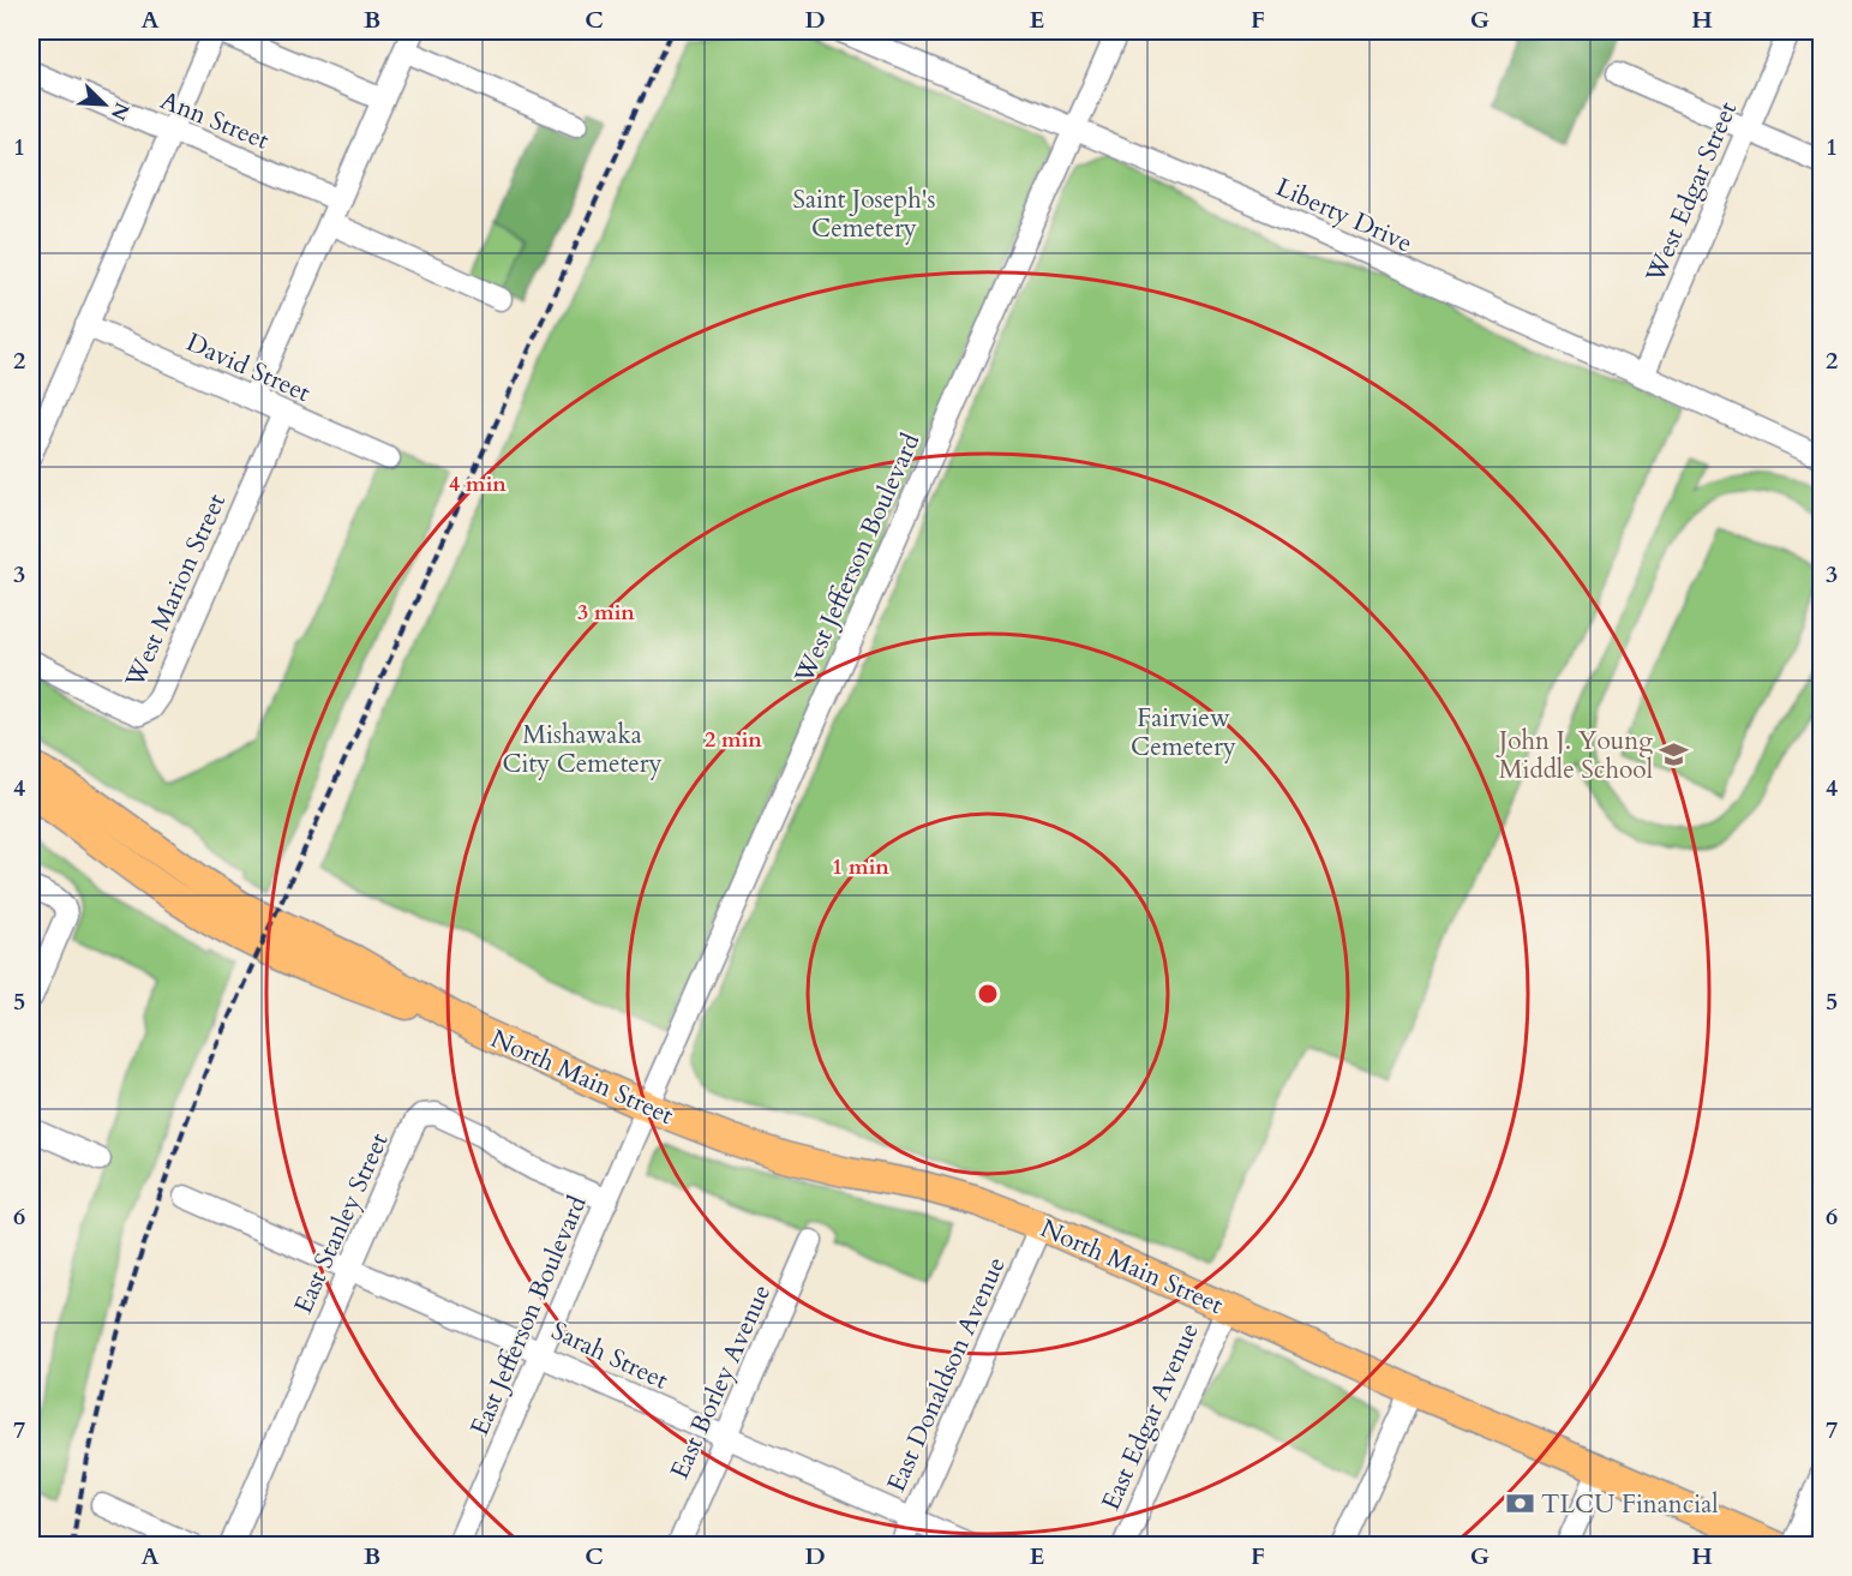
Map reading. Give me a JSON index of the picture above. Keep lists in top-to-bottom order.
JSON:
{
  "streets": {
    "main road": ["North Main Street"],
    "street": [
      "Ann Street",
      "West Edgar Street",
      "Liberty Drive",
      "David Street",
      "West Jefferson Boulevard",
      "West Marion Street",
      "East Stanley Street",
      "East Jefferson Boulevard",
      "Sarah Street",
      "East Donaldson Avenue",
      "East Borley Avenue",
      "East Edgar Avenue"
    ]
  },
  "crossings": [
    ["West Edgar Street", "Liberty Drive"],
    ["Liberty Drive", "West Jefferson Boulevard"],
    ["David Street", "West Marion Street"],
    ["West Jefferson Boulevard", "North Main Street"],
    ["West Jefferson Boulevard", "East Jefferson Boulevard"],
    ["North Main Street", "East Jefferson Boulevard"],
    ["North Main Street", "East Donaldson Avenue"],
    ["North Main Street", "East Edgar Avenue"],
    ["East Stanley Street", "East Jefferson Boulevard"],
    ["East Stanley Street", "Sarah Street"],
    ["East Jefferson Boulevard", "Sarah Street"],
    ["Sarah Street", "East Donaldson Avenue"],
    ["Sarah Street", "East Borley Avenue"]
  ],
  "parks": ["Saint Joseph's Cemetery", "Fairview Cemetery", "Mishawaka City Cemetery"],
  "places": {
    "school or university": ["John J. Young Middle School"],
    "bank": ["TLCU Financial"]
  },
  "north": "bottom right",
  "grid": {
    "columns": [
      "A",
      "B",
      "C",
      "D",
      "E",
      "F",
      "G",
      "H"
    ],
    "rows": [
      "1",
      "2",
      "3",
      "4",
      "5",
      "6",
      "7"
    ]
  },
  "rings": [
    "4 min",
    "3 min",
    "2 min",
    "1 min"
  ]
}
